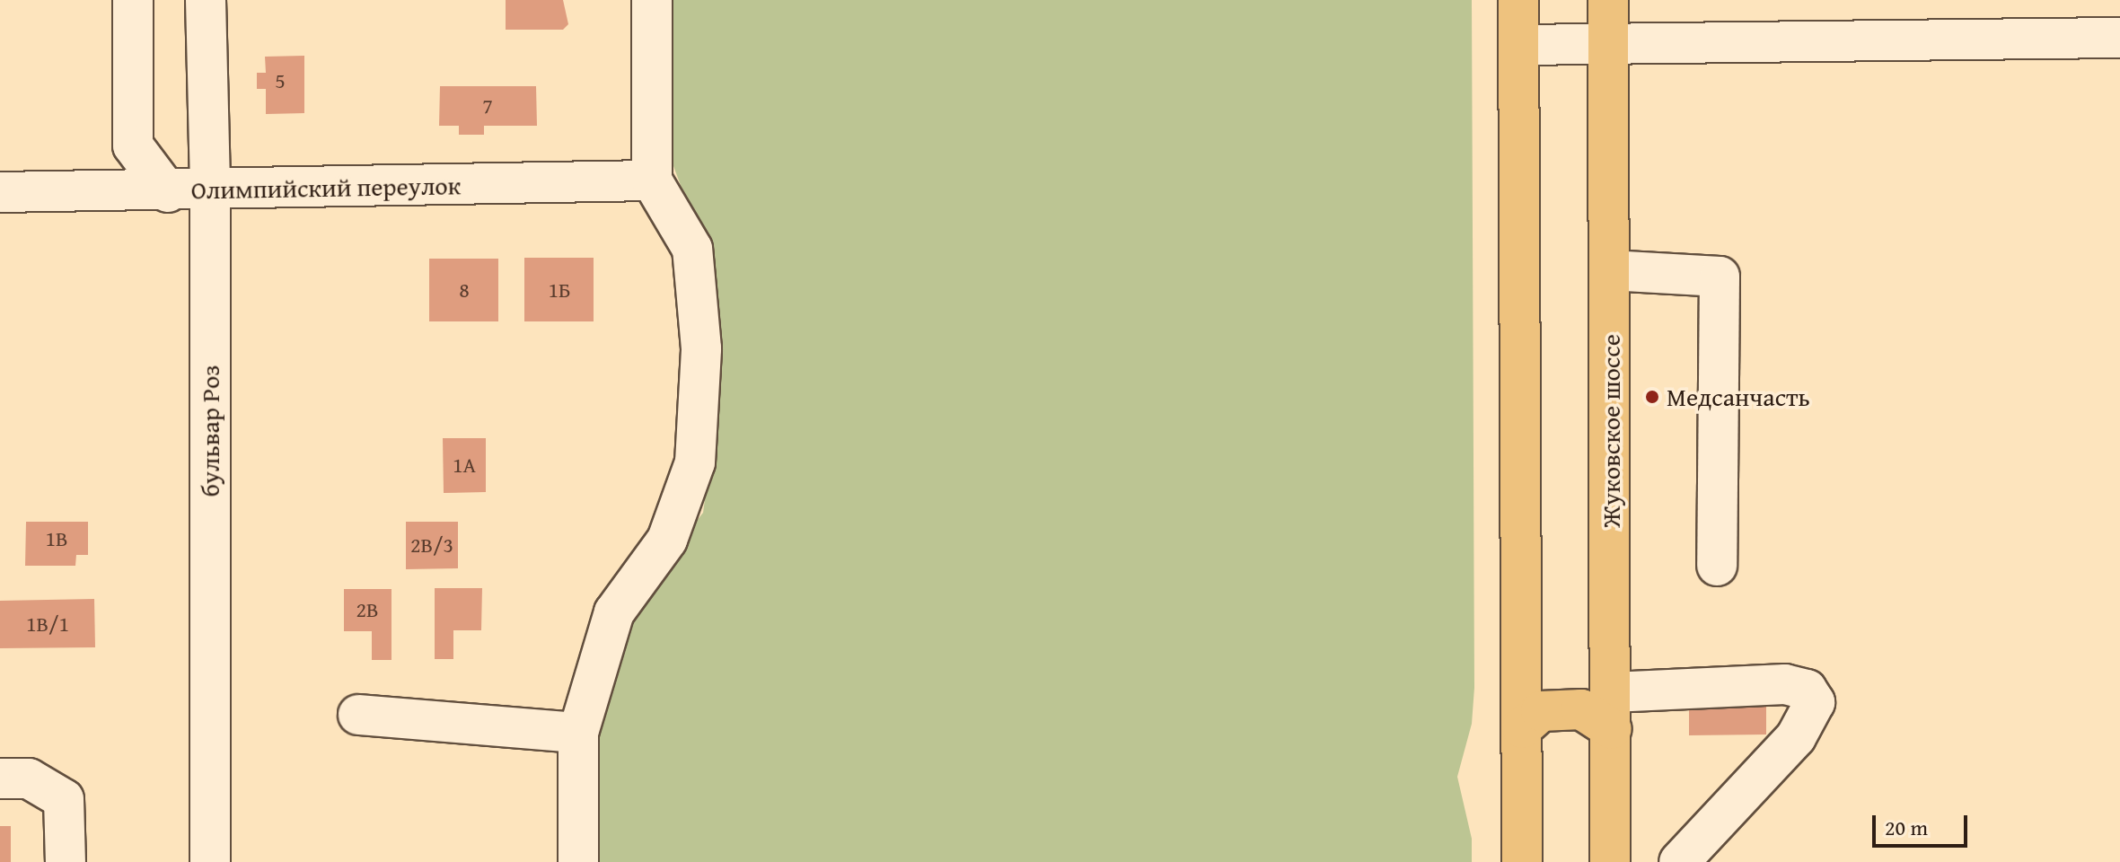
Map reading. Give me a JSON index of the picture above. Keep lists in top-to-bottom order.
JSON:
{
  "streets": {
    "main road": ["Жуковское шоссе"],
    "street": ["Олимпийский переулок", "бульвар Роз"]
  },
  "crossings": [
    ["Олимпийский переулок", "бульвар Роз"]
  ],
  "places": ["Медсанчасть"],
  "house_numbers": [
    "5",
    "7",
    "8",
    "1Б",
    "1А",
    "1В",
    "2В/3",
    "2В",
    "1В/1"
  ],
  "scale_bar": "20 m"
}
